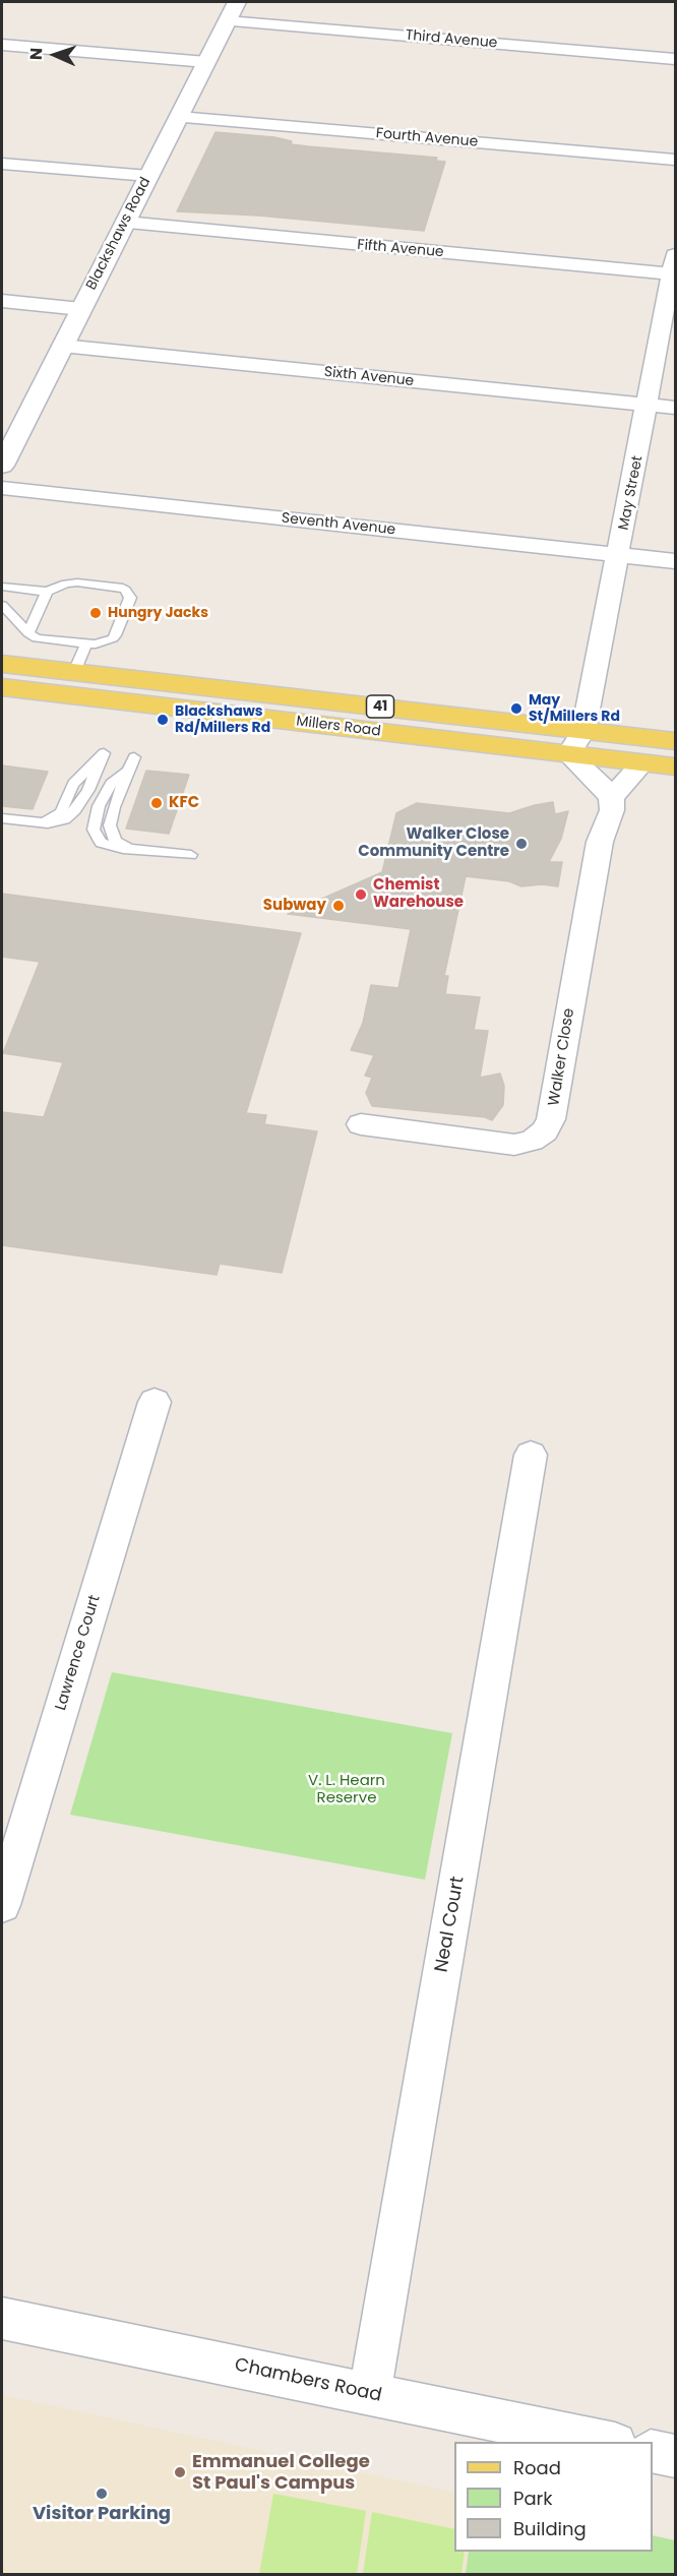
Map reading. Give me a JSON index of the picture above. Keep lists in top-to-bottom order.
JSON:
{
  "streets": {
    "main road": ["Blackshaws Road", "41", "Millers Road"],
    "street": [
      "Third Avenue",
      "Fourth Avenue",
      "Fifth Avenue",
      "Sixth Avenue",
      "May Street",
      "Seventh Avenue",
      "Walker Close",
      "Lawrence Court",
      "Neal Court",
      "Chambers Road"
    ]
  },
  "crossings": [
    ["Third Avenue", "Blackshaws Road"],
    ["Fourth Avenue", "Blackshaws Road"],
    ["Blackshaws Road", "Fifth Avenue"],
    ["Blackshaws Road", "Sixth Avenue"],
    ["Fifth Avenue", "May Street"],
    ["Sixth Avenue", "May Street"],
    ["May Street", "Seventh Avenue"],
    ["May Street", "Millers Road"],
    ["Neal Court", "Chambers Road"]
  ],
  "parks": ["V. L. Hearn Reserve"],
  "places": [
    "Hungry Jacks",
    "May St/Millers Rd",
    "Blackshaws Rd/Millers Rd",
    "KFC",
    "Walker Close Community Centre",
    "Chemist Warehouse",
    "Subway",
    "Emmanuel College St Paul's Campus",
    "Visitor Parking"
  ],
  "legend": ["Road", "Park", "Building"],
  "north": "left"
}
